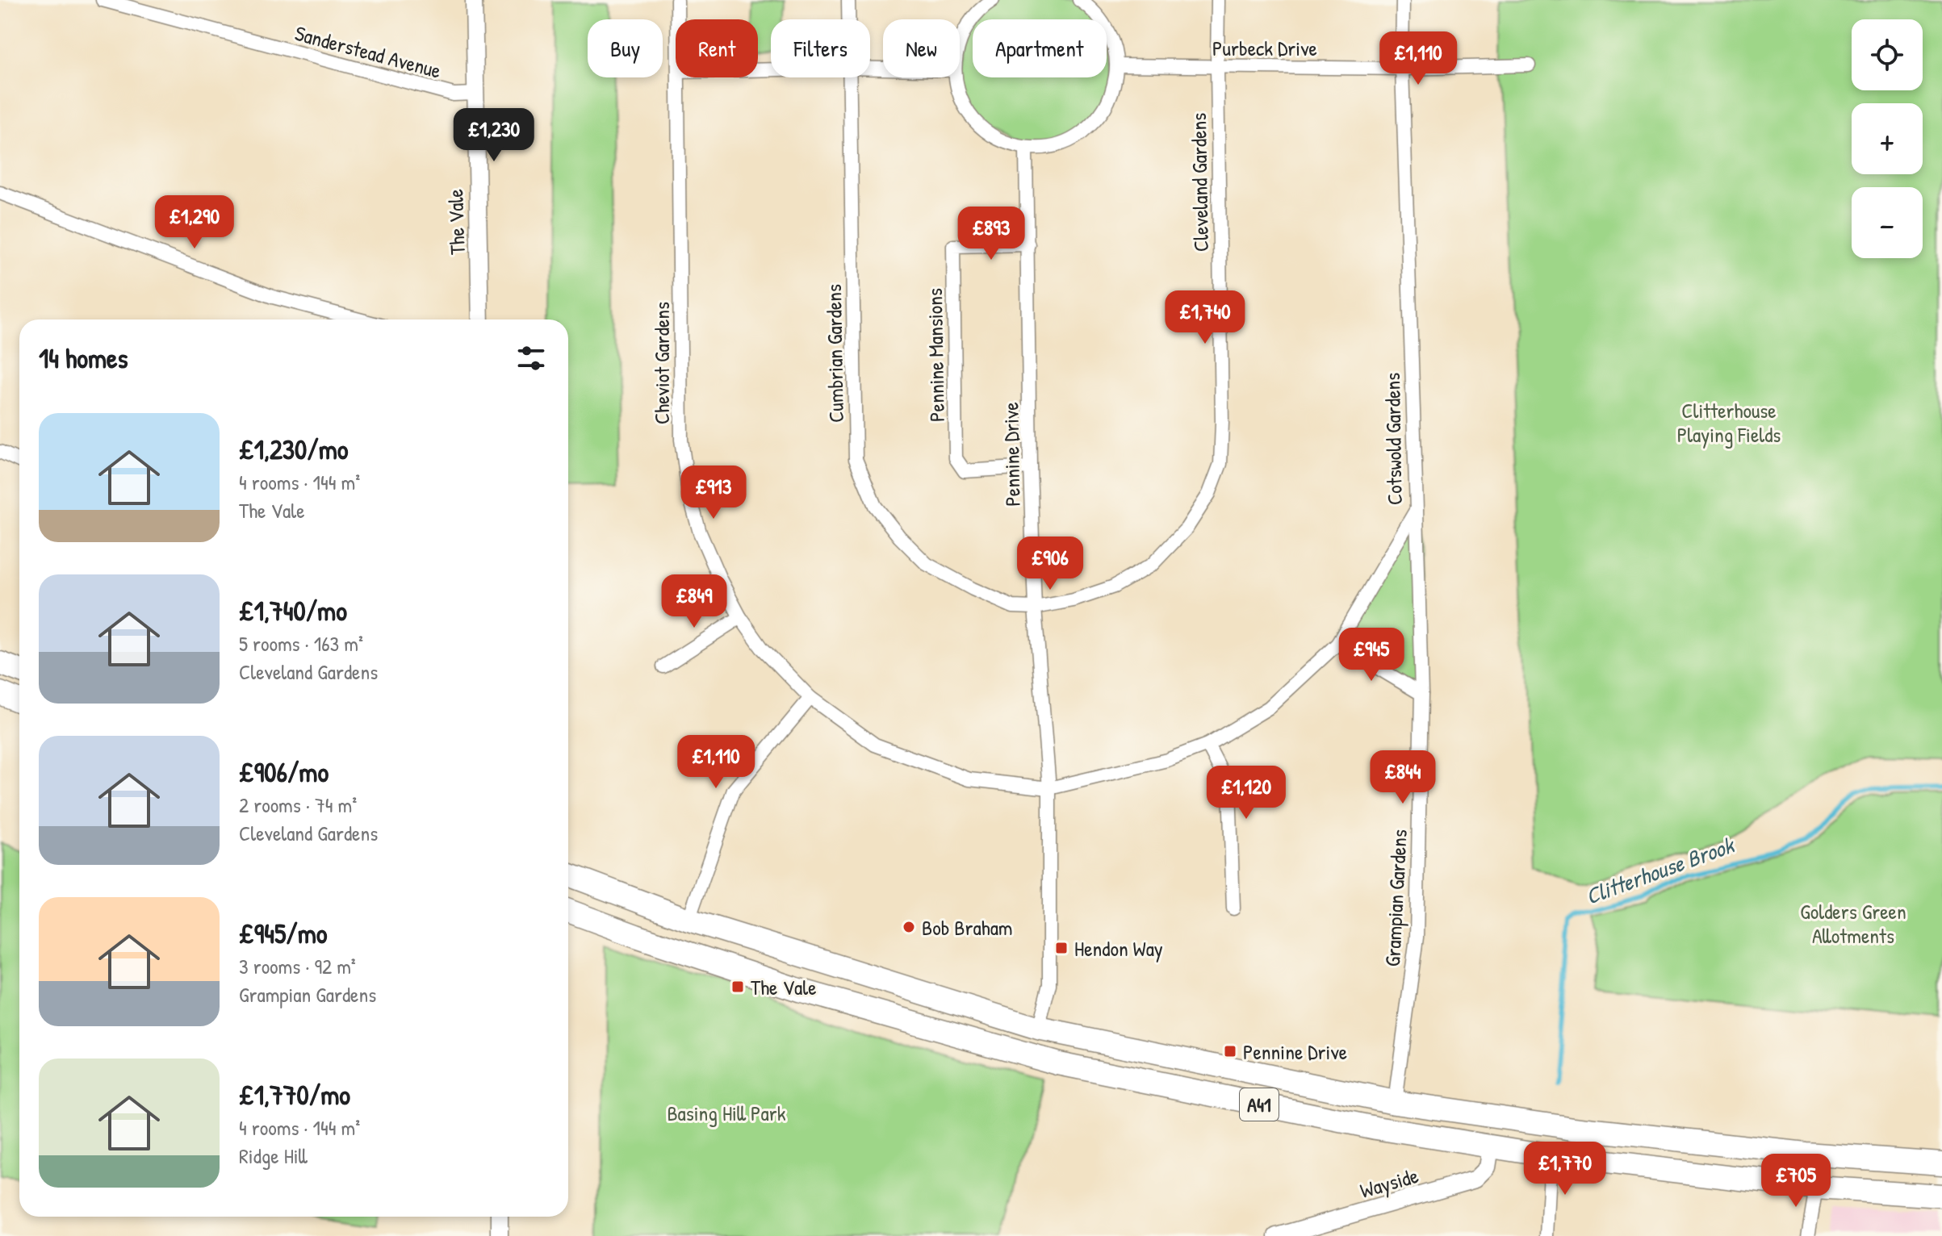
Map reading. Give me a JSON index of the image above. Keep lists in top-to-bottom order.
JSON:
{
  "streets": {
    "highway": ["A41"],
    "street": [
      "Purbeck Drive",
      "Sanderstead Avenue",
      "Cleveland Gardens",
      "The Vale",
      "Cumbrian Gardens",
      "Pennine Mansions",
      "Cheviot Gardens",
      "Cotswold Gardens",
      "Pennine Drive",
      "Grampian Gardens",
      "Wayside"
    ]
  },
  "crossings": [
    ["Purbeck Drive", "Cleveland Gardens"],
    ["Purbeck Drive", "Cotswold Gardens"],
    ["Sanderstead Avenue", "The Vale"],
    ["Cleveland Gardens", "Cumbrian Gardens"],
    ["Cleveland Gardens", "Pennine Drive"],
    ["Cumbrian Gardens", "Pennine Drive"],
    ["Pennine Mansions", "Pennine Drive"],
    ["Cheviot Gardens", "Cotswold Gardens"],
    ["Cheviot Gardens", "Pennine Drive"],
    ["Cotswold Gardens", "Pennine Drive"],
    ["Cotswold Gardens", "Grampian Gardens"],
    ["Pennine Drive", "A41"],
    ["Grampian Gardens", "A41"],
    ["A41", "Wayside"]
  ],
  "water": ["Clitterhouse Brook"],
  "parks": ["Clitterhouse Playing Fields", "Golders Green Allotments", "Basing Hill Park"],
  "places": {
    "other": ["Bob Braham"],
    "transit": ["Hendon Way", "The Vale", "Pennine Drive"]
  },
  "page": {
    "map_buttons": ["+", "−"],
    "chip": [
      "Buy",
      "Rent",
      "Filters",
      "New",
      "Apartment"
    ],
    "price": [
      "£1,110",
      "£1,230",
      "£1,290",
      "£893",
      "£1,740",
      "£913",
      "£906",
      "£849",
      "£945",
      "£1,110",
      "£844",
      "£1,120",
      "£1,770",
      "£705"
    ],
    "heading": "14 homes",
    "list": [
      {
        "name": "£1,230/mo",
        "note": "4 rooms · 144 m² · The Vale"
      },
      {
        "name": "£1,740/mo",
        "note": "5 rooms · 163 m² · Cleveland Gardens"
      },
      {
        "name": "£906/mo",
        "note": "2 rooms · 74 m² · Cleveland Gardens"
      },
      {
        "name": "£945/mo",
        "note": "3 rooms · 92 m² · Grampian Gardens"
      },
      {
        "name": "£1,770/mo",
        "note": "4 rooms · 144 m² · Ridge Hill"
      }
    ]
  }
}
